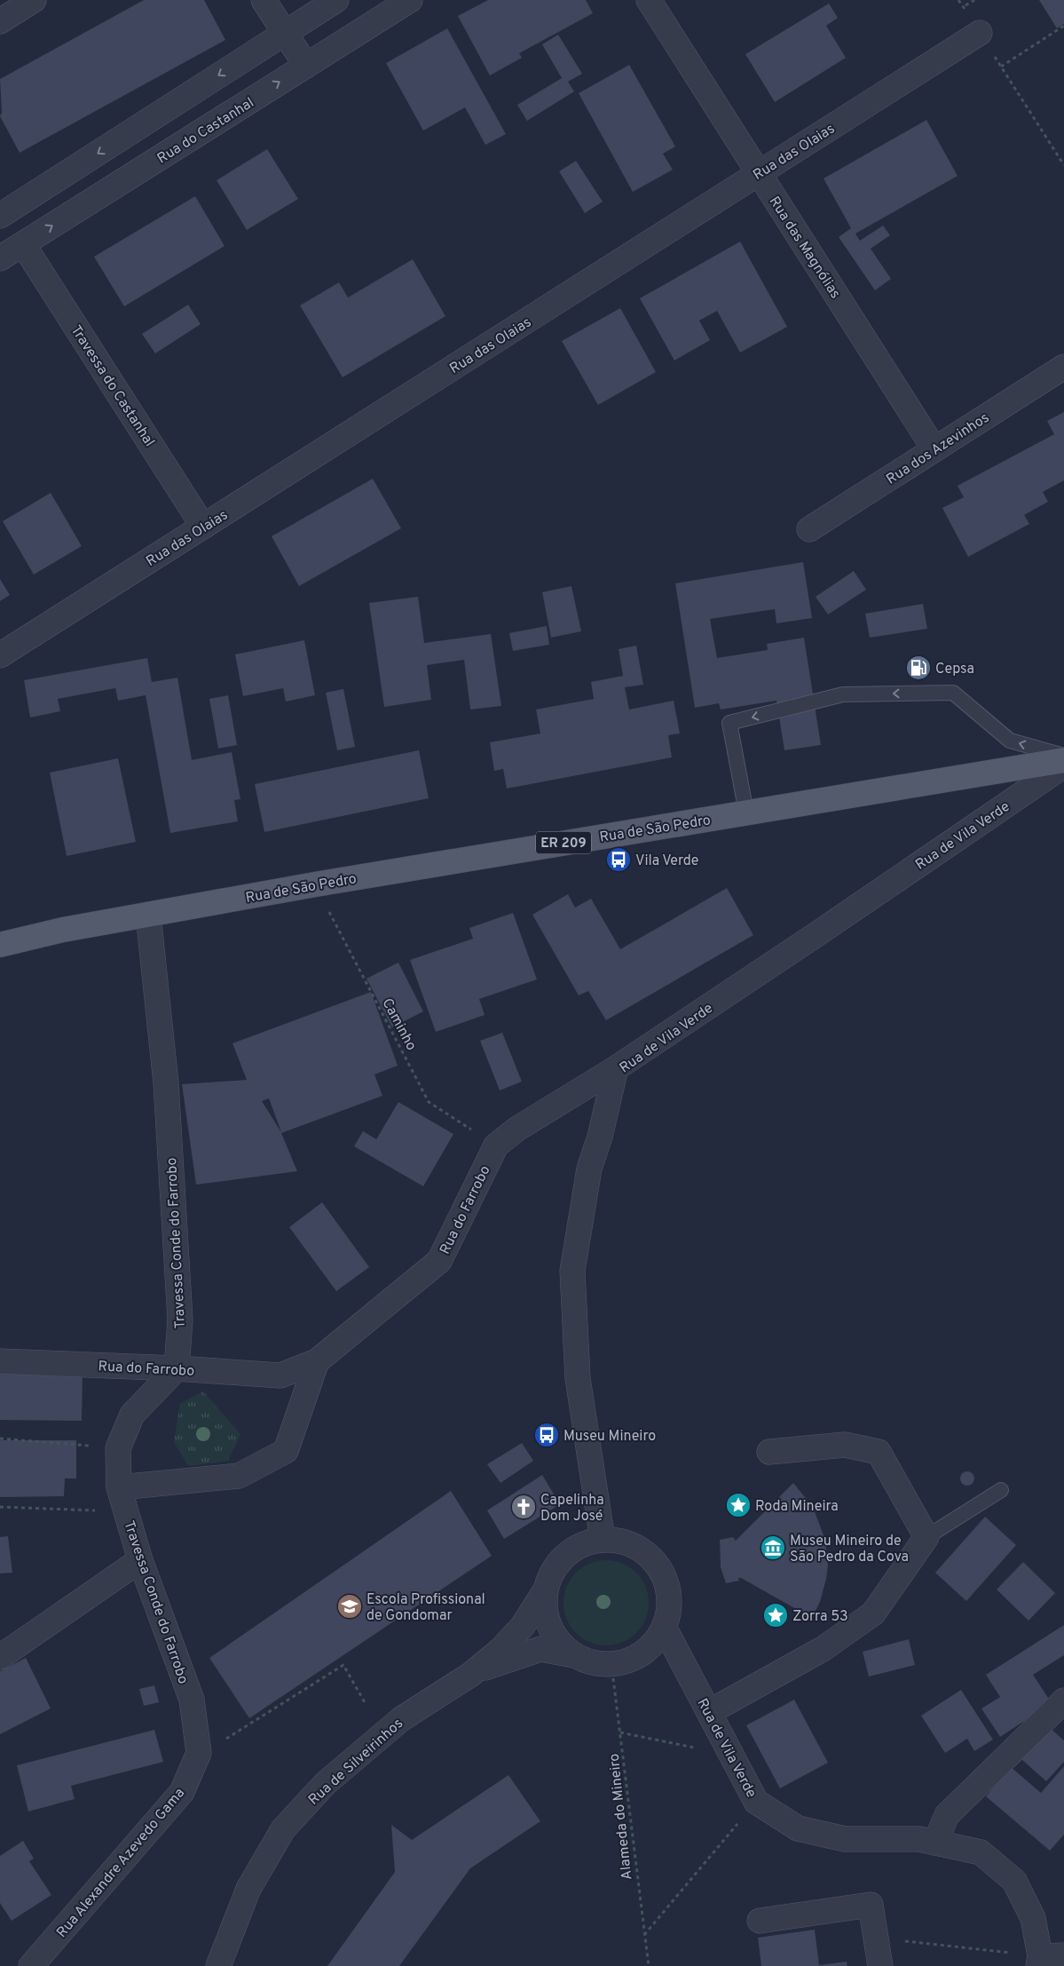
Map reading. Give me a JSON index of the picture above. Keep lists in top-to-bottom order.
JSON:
{
  "streets": {
    "main road": ["Rua de São Pedro", "ER 209"],
    "street": [
      "Rua do Castanhal",
      "Rua das Olaias",
      "Rua das Magnólias",
      "Travessa do Castanhal",
      "Rua dos Azevinhos",
      "Rua de Vila Verde",
      "Rua do Farrobo",
      "Travessa Conde do Farrobo",
      "Rua de Silveirinhos",
      "Rua Alexandre Azevedo Gama"
    ],
    "path": ["Caminho", "Alameda do Mineiro"]
  },
  "crossings": [
    ["Rua do Castanhal", "Travessa do Castanhal"],
    ["Rua das Olaias", "Rua das Magnólias"],
    ["Rua das Olaias", "Travessa do Castanhal"],
    ["Rua das Magnólias", "Rua dos Azevinhos"],
    ["Rua de São Pedro", "Caminho"],
    ["Rua de São Pedro", "Travessa Conde do Farrobo"],
    ["Rua de Vila Verde", "Rua do Farrobo"],
    ["Rua de Vila Verde", "Rua de Silveirinhos"],
    ["Rua de Vila Verde", "Alameda do Mineiro"],
    ["Caminho", "Rua do Farrobo"],
    ["Rua do Farrobo", "Travessa Conde do Farrobo"],
    ["Travessa Conde do Farrobo", "Rua Alexandre Azevedo Gama"],
    ["Rua de Silveirinhos", "Alameda do Mineiro"]
  ],
  "places": {
    "fuel station": ["Cepsa"],
    "bus stop": ["Vila Verde", "Museu Mineiro"],
    "place": ["Roda Mineira", "Zorra 53"],
    "church": ["Capelinha Dom José"],
    "museum": ["Museu Mineiro de São Pedro da Cova"],
    "school or university": ["Escola Profissional de Gondomar"]
  }
}
